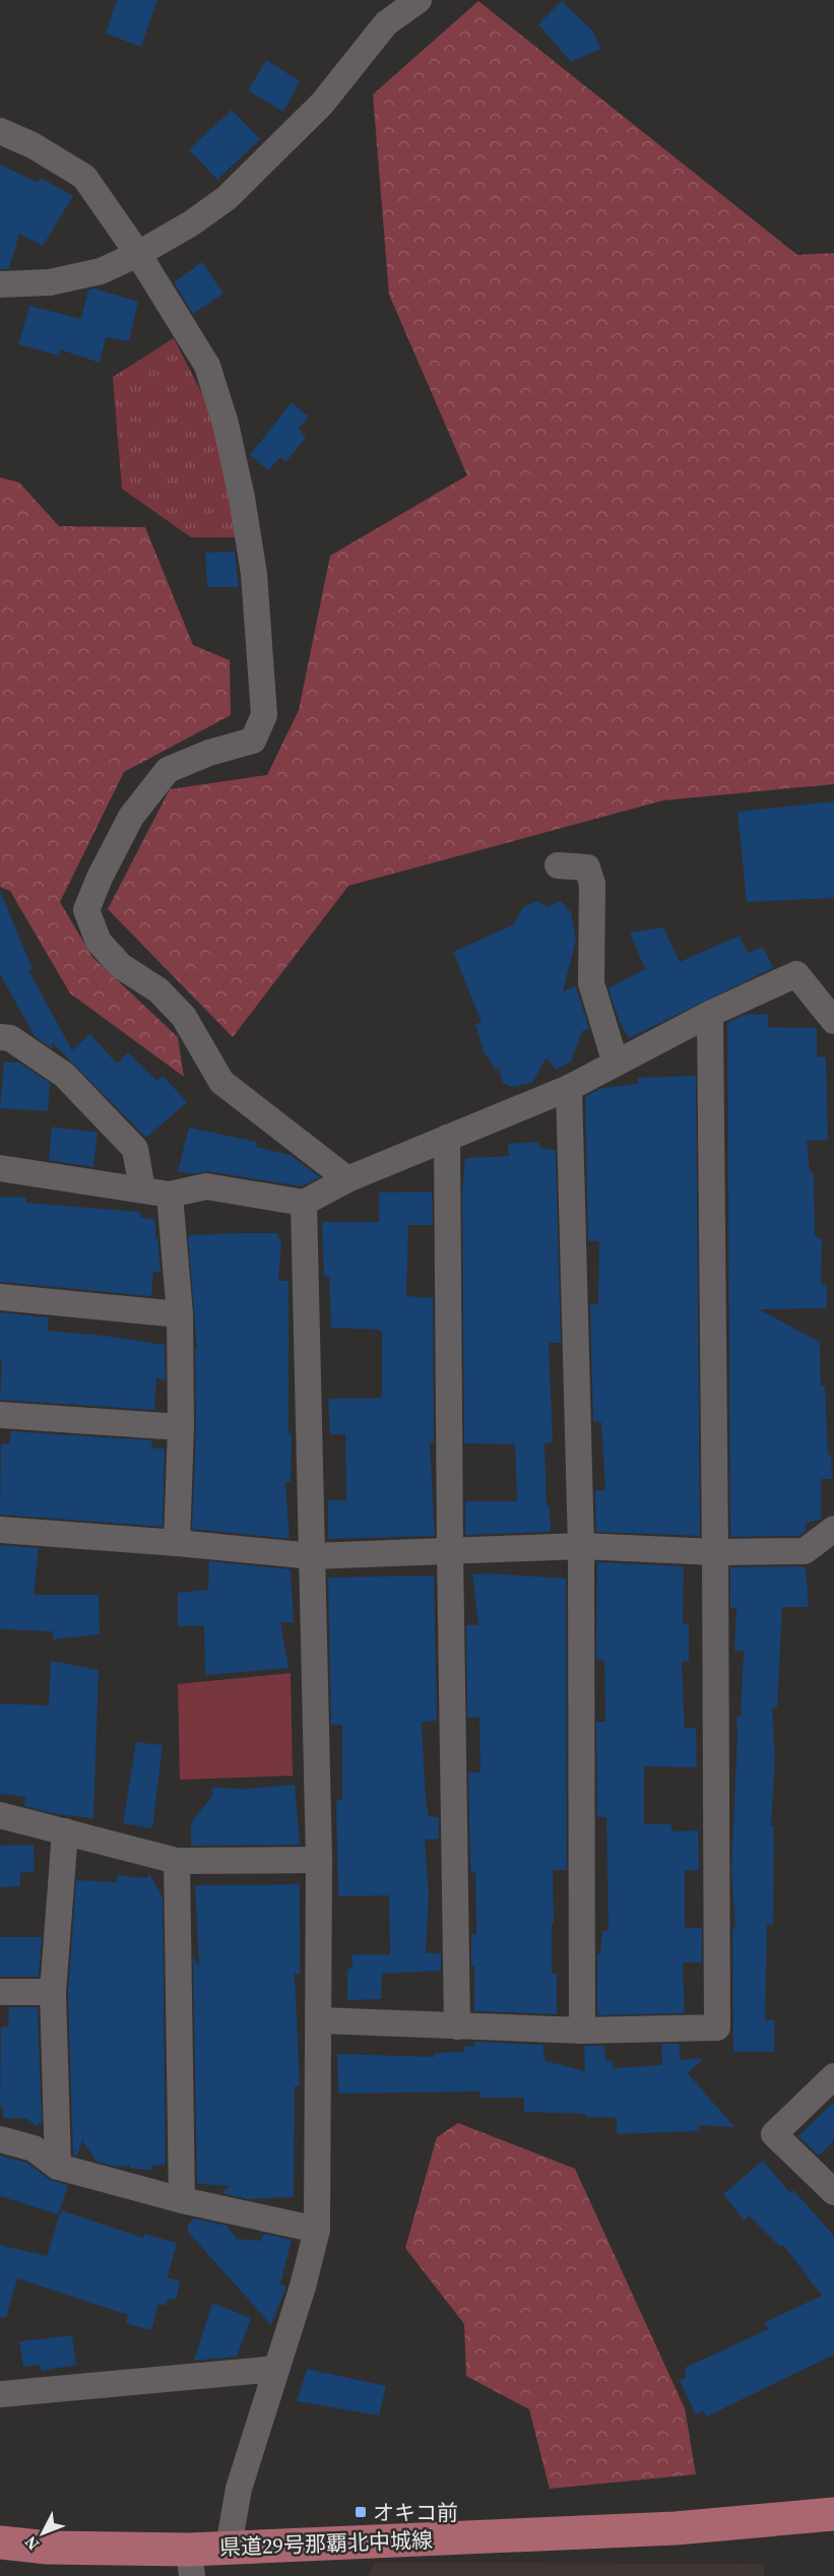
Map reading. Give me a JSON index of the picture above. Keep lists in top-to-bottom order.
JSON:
{
  "streets": {
    "main road": ["県道29号那覇北中城線"]
  },
  "places": {
    "transit": ["オキコ前"]
  },
  "north": "bottom left"
}
